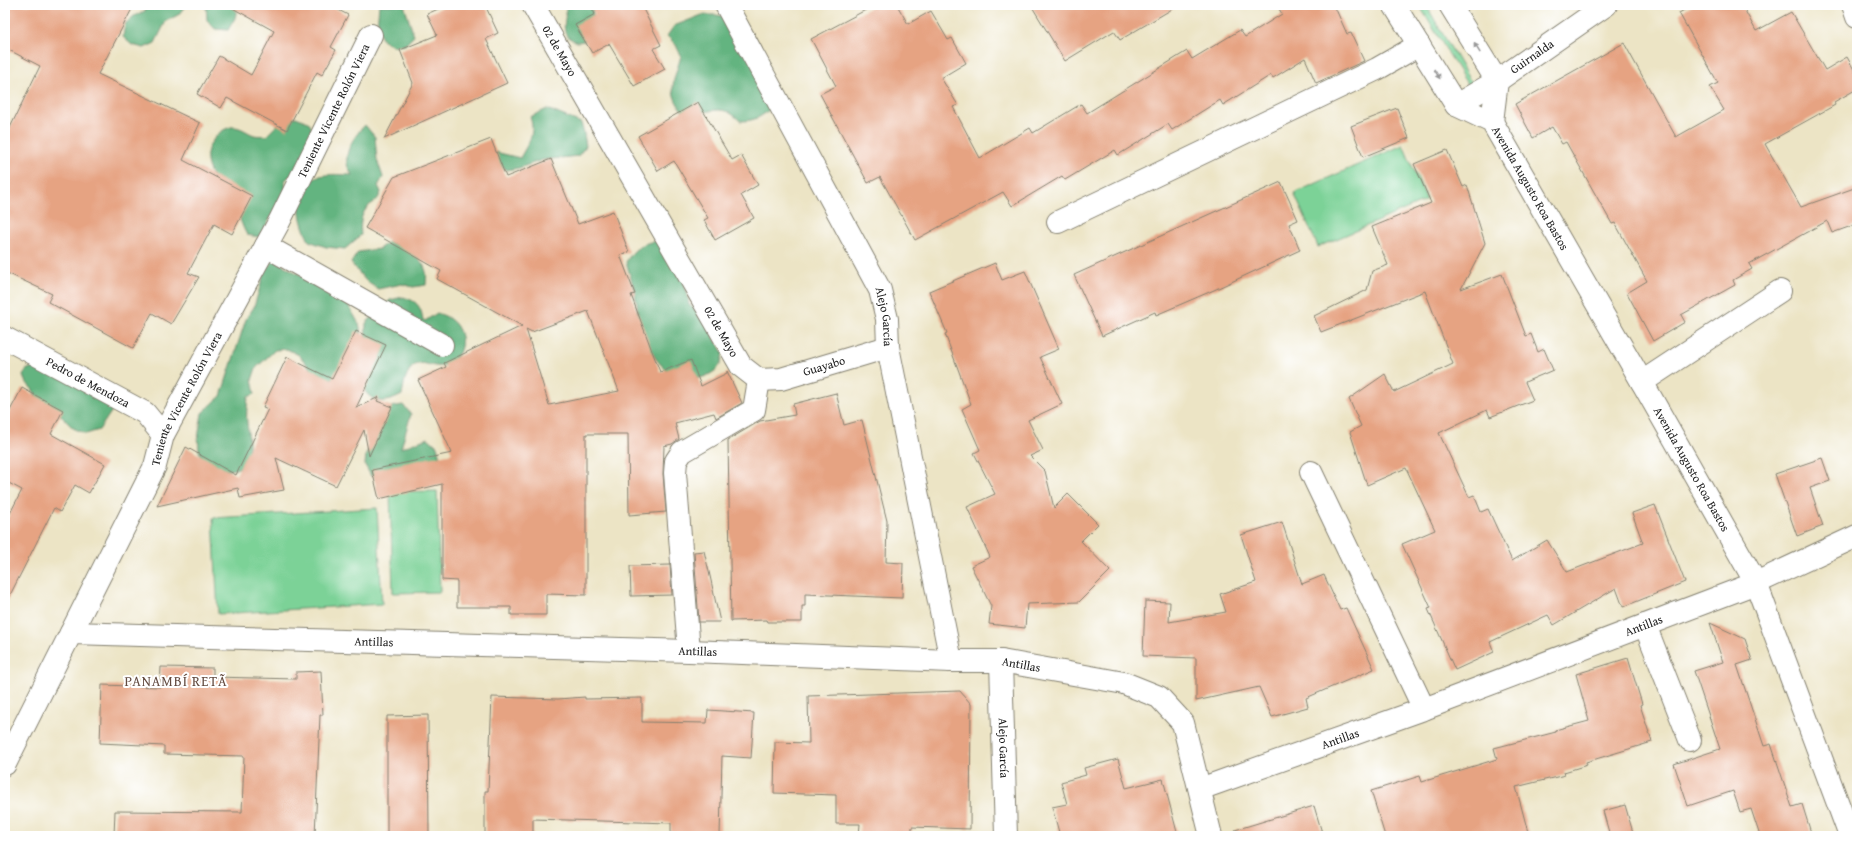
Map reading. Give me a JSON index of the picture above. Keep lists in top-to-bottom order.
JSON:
{
  "streets": {
    "street": [
      "02 de Mayo",
      "Guirnalda",
      "Teniente Vicente Rolón Viera",
      "Avenida Augusto Roa Bastos",
      "Alejo García",
      "Guayabo",
      "Pedro de Mendoza",
      "Antillas"
    ]
  },
  "crossings": [
    ["02 de Mayo", "Guayabo"],
    ["Guirnalda", "Avenida Augusto Roa Bastos"],
    ["Teniente Vicente Rolón Viera", "Pedro de Mendoza"],
    ["Teniente Vicente Rolón Viera", "Antillas"],
    ["Avenida Augusto Roa Bastos", "Antillas"],
    ["Alejo García", "Guayabo"],
    ["Alejo García", "Antillas"]
  ],
  "districts": ["PANAMBÍ RETÃ"]
}
